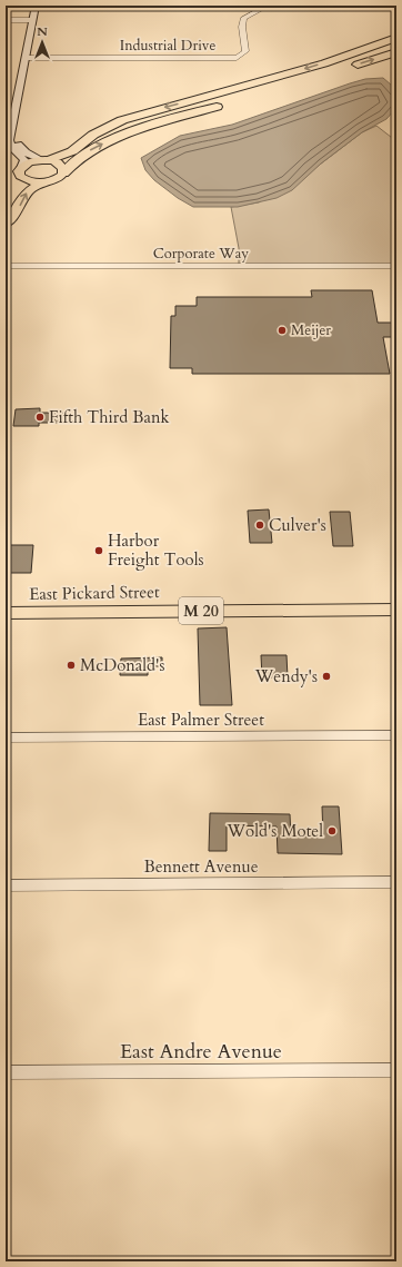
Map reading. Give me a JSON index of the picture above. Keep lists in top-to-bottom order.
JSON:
{
  "streets": {
    "main road": ["East Pickard Street", "M 20"],
    "street": [
      "Industrial Drive",
      "Corporate Way",
      "East Palmer Street",
      "Bennett Avenue",
      "East Andre Avenue"
    ]
  },
  "places": [
    "Meijer",
    "Fifth Third Bank",
    "Culver's",
    "Harbor Freight Tools",
    "McDonald's",
    "Wendy's",
    "Wold's Motel"
  ],
  "north": "top"
}
